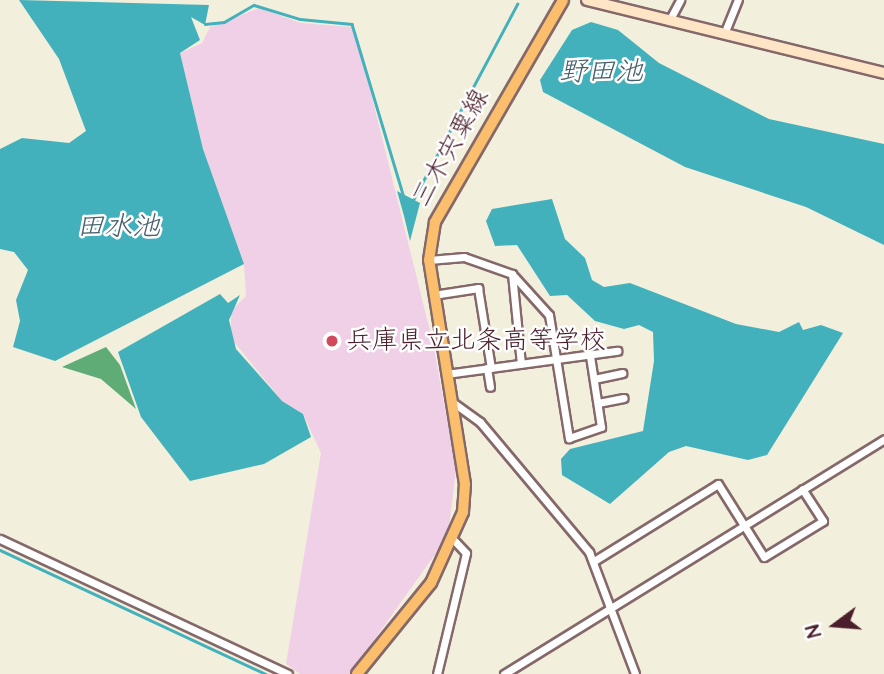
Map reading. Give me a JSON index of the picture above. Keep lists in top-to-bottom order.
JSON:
{
  "streets": {
    "main road": ["三木宍粟線"]
  },
  "water": ["野田池", "田水池"],
  "places": ["兵庫県立北条高等学校"],
  "north": "left"
}
